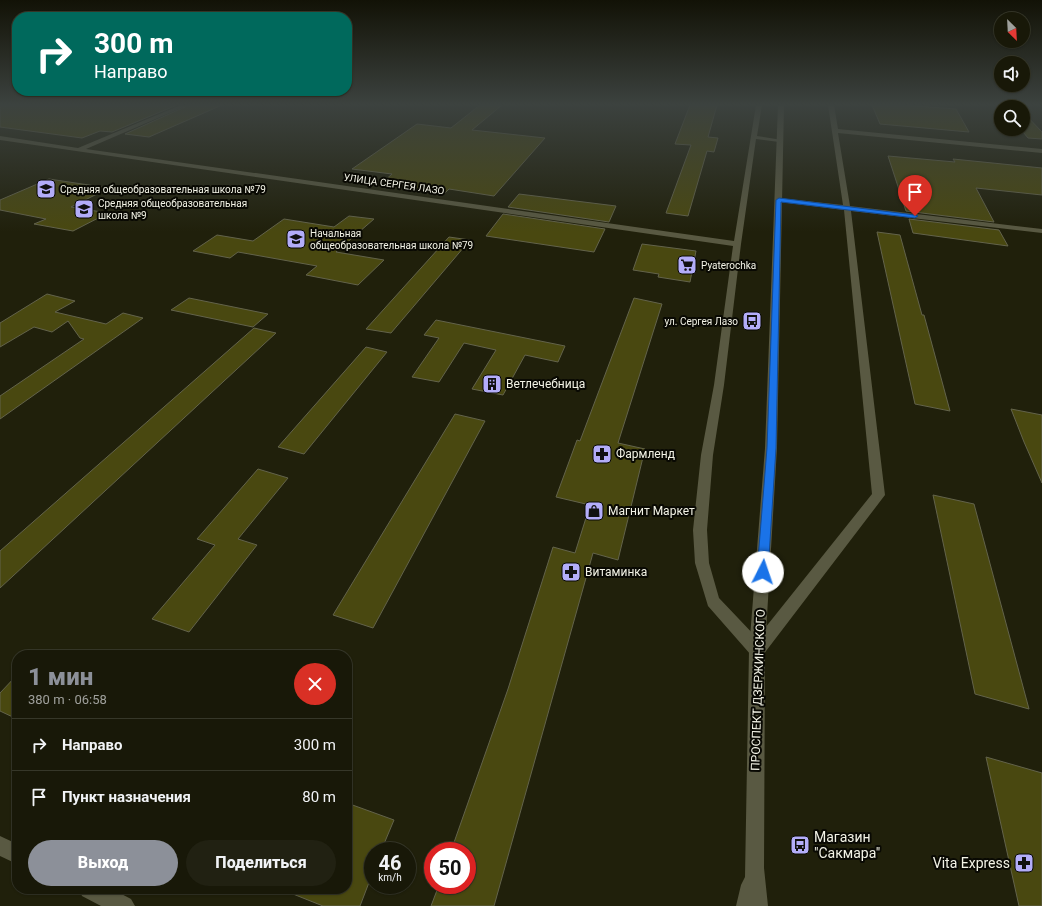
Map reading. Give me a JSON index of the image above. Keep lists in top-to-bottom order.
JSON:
{
  "streets": {
    "street": ["УЛИЦА СЕРГЕЯ ЛАЗО", "ПРОСПЕКТ ДЗЕРЖИНСКОГО"]
  },
  "places": {
    "school or university": ["Средняя общеобразовательная школа №79", "Средняя общеобразовательная школа №9", "Начальная общеобразовательная школа №79"],
    "supermarket": ["Pyaterochka"],
    "bus stop": ["ул. Сергея Лазо", "Магазин \"Сакмара\""],
    "building": ["Ветлечебница"],
    "pharmacy": ["Фармленд", "Витаминка", "Vita Express"],
    "shop": ["Магнит Маркет"]
  },
  "north": "bottom right",
  "page": {
    "turn": ["300 m", "Направо"],
    "heading": ["1 мин", "380 m · 06:58"],
    "list": [
      {
        "name": "Направо",
        "value": "300 m"
      },
      {
        "name": "Пункт назначения",
        "value": "80 m"
      }
    ],
    "buttons": ["Выход", "Поделиться"],
    "speed": "46 km/h",
    "limit": "50"
  }
}
